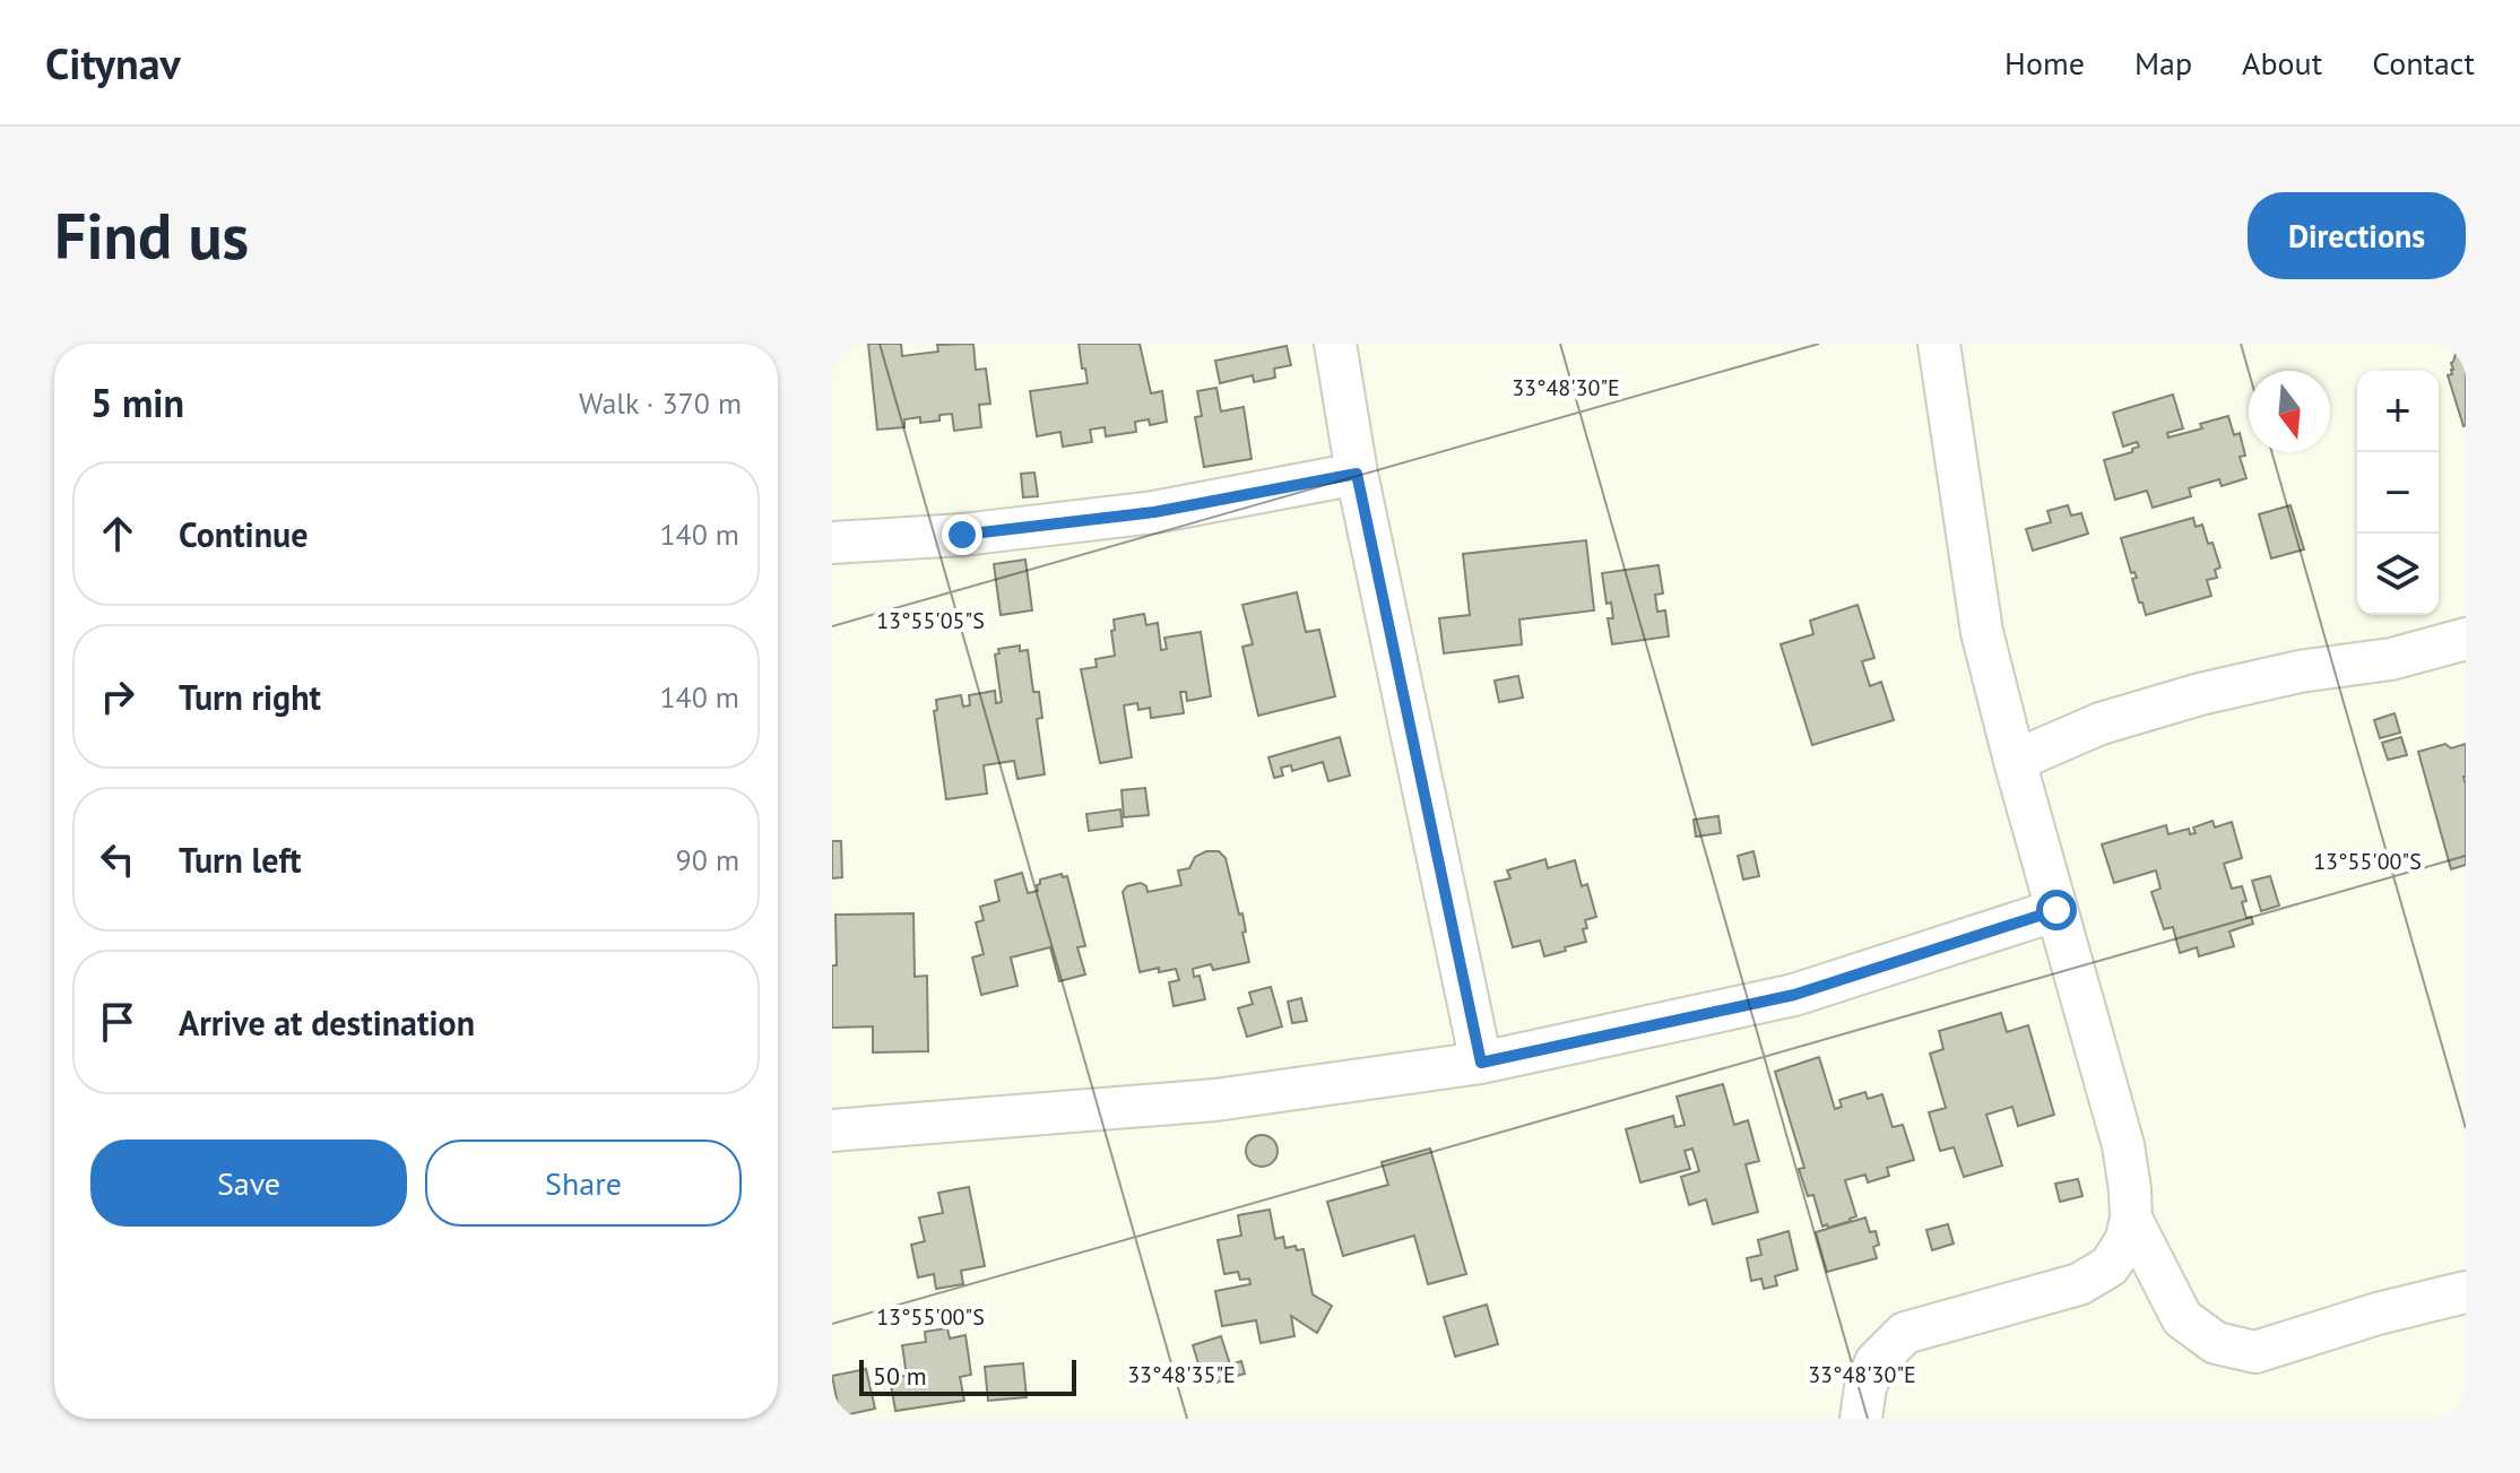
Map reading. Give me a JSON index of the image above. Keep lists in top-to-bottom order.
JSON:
{
  "scale_bar": "50 m",
  "north": "bottom",
  "page": {
    "header": "Citynav",
    "nav": [
      "Home",
      "Map",
      "About",
      "Contact"
    ],
    "buttons": [
      "Directions",
      ["Save", "Share"]
    ],
    "title": "Find us",
    "heading": ["5 min", "Walk · 370 m"],
    "map_buttons": ["+", "−"],
    "list": [
      ["Continue", "140 m"],
      ["Turn right", "140 m"],
      ["Turn left", "90 m"],
      "Arrive at destination"
    ],
    "scale": "50 m"
  },
  "coordinates": [
    "33°48'30\"E",
    "13°55'05\"S",
    "13°55'00\"S",
    "33°48'35\"E"
  ]
}
